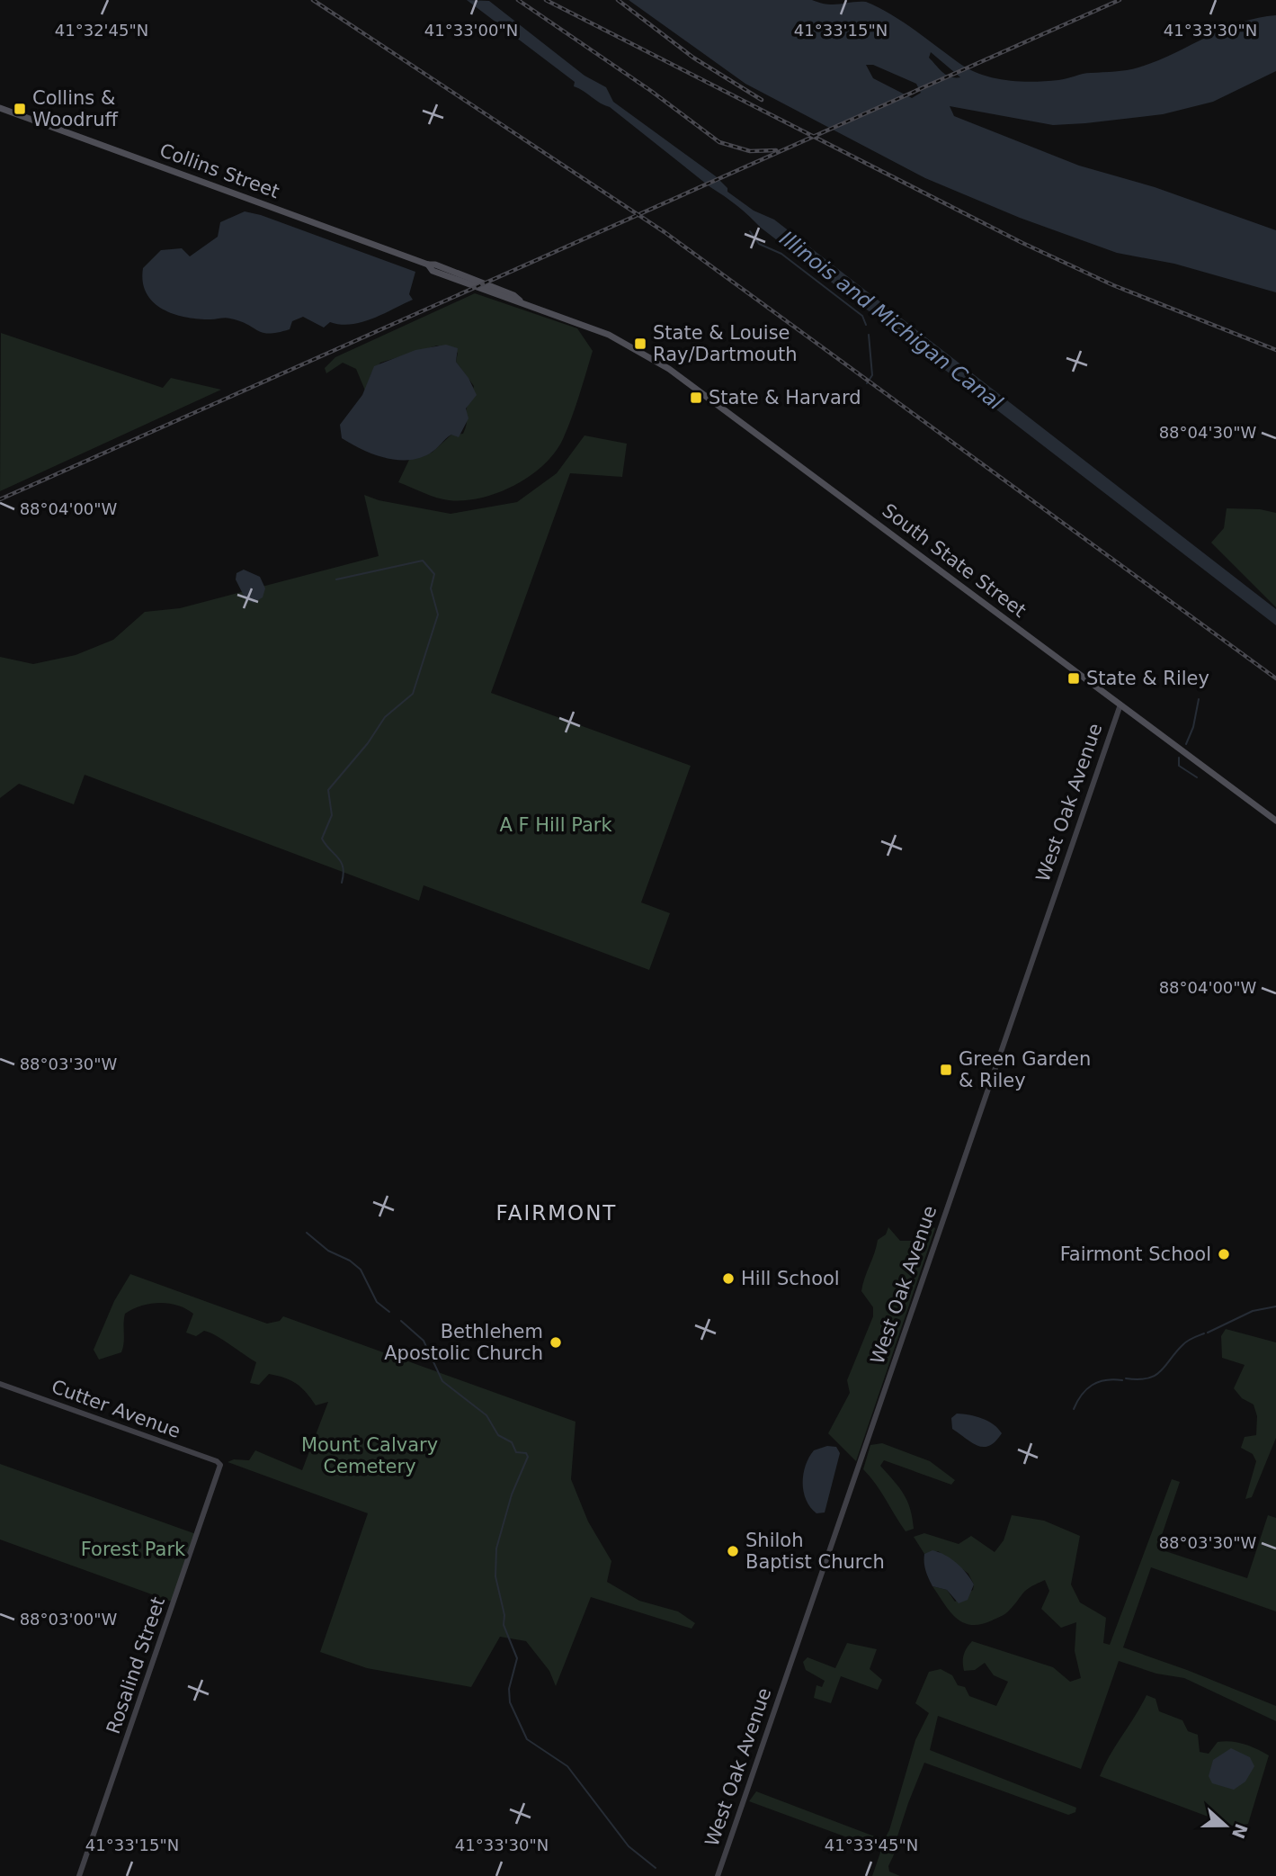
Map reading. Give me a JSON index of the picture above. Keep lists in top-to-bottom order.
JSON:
{
  "streets": {
    "main road": ["Collins Street", "South State Street"],
    "street": ["West Oak Avenue", "Cutter Avenue", "Rosalind Street"]
  },
  "crossings": [
    ["Collins Street", "South State Street"],
    ["South State Street", "West Oak Avenue"],
    ["Cutter Avenue", "Rosalind Street"]
  ],
  "districts": ["FAIRMONT"],
  "water": ["Illinois and Michigan Canal"],
  "parks": ["A F Hill Park", "Mount Calvary Cemetery", "Forest Park"],
  "places": {
    "transit": [
      "Collins & Woodruff",
      "State & Louise Ray/Dartmouth",
      "State & Harvard",
      "State & Riley",
      "Green Garden & Riley"
    ],
    "other": [
      "Fairmont School",
      "Hill School",
      "Bethlehem Apostolic Church",
      "Shiloh Baptist Church"
    ]
  },
  "north": "right",
  "coordinates": [
    "41°33'15\"N",
    "41°33'30\"N",
    "41°32'45\"N",
    "41°33'00\"N",
    "88°04'30\"W",
    "88°04'00\"W",
    "88°03'30\"W",
    "88°03'00\"W",
    "41°33'45\"N"
  ]
}
